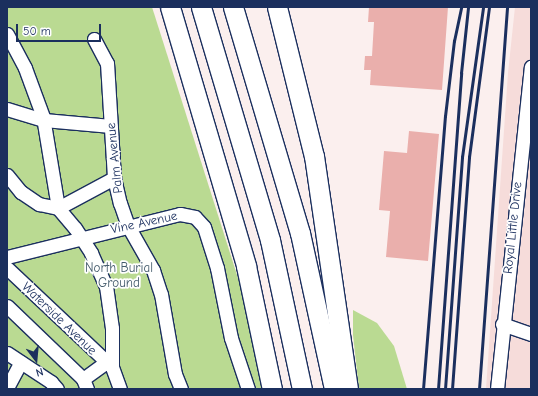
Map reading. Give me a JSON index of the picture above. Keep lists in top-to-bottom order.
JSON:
{
  "streets": {
    "street": [
      "Palm Avenue",
      "Vine Avenue",
      "Royal Little Drive",
      "Waterside Avenue"
    ]
  },
  "crossings": [
    ["Palm Avenue", "Vine Avenue"],
    ["Vine Avenue", "Waterside Avenue"]
  ],
  "parks": ["North Burial Ground"],
  "scale_bar": "50 m",
  "north": "bottom"
}
